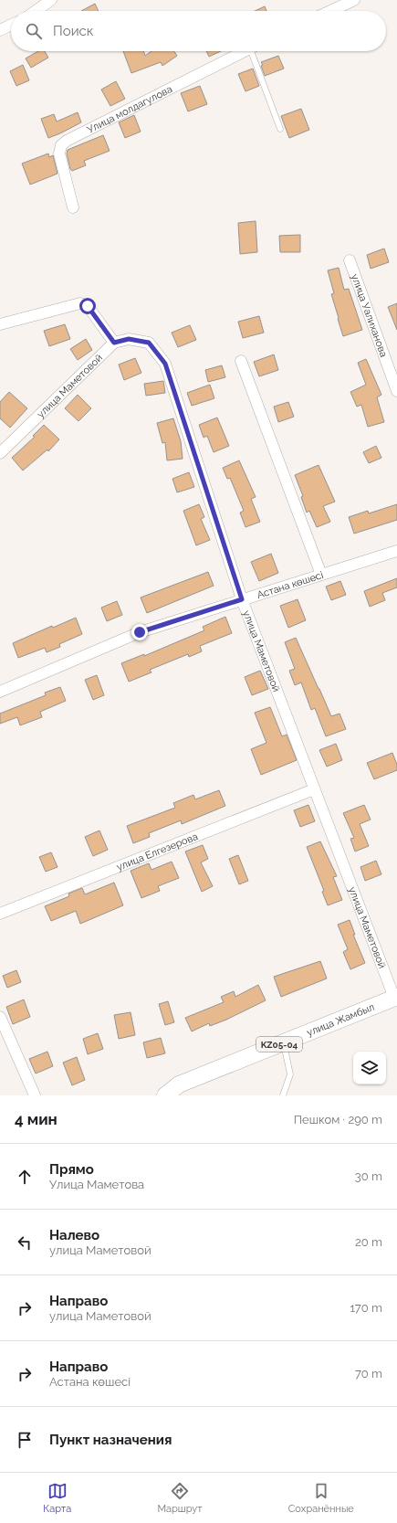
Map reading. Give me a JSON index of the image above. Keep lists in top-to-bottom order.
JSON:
{
  "streets": {
    "main road": ["улица Жамбыл", "KZ05-04"],
    "street": [
      "Улица молдагулова",
      "улица Уалиханова",
      "улица Маметовой",
      "Астана көшесі",
      "улица Елгезерова"
    ]
  },
  "crossings": [
    ["улица Маметовой", "Астана көшесі"],
    ["улица Маметовой", "улица Елгезерова"],
    ["улица Маметовой", "улица Жамбыл"]
  ],
  "page": {
    "search": "Поиск",
    "heading": ["4 мин", "Пешком · 290 m"],
    "list": [
      ["Прямо", "Улица Маметова", "30 m"],
      ["Налево", "улица Маметовой", "20 m"],
      ["Направо", "улица Маметовой", "170 m"],
      ["Направо", "Астана көшесі", "70 m"],
      "Пункт назначения"
    ],
    "nav": ["Карта", "Маршрут", "Сохранённые"]
  }
}
